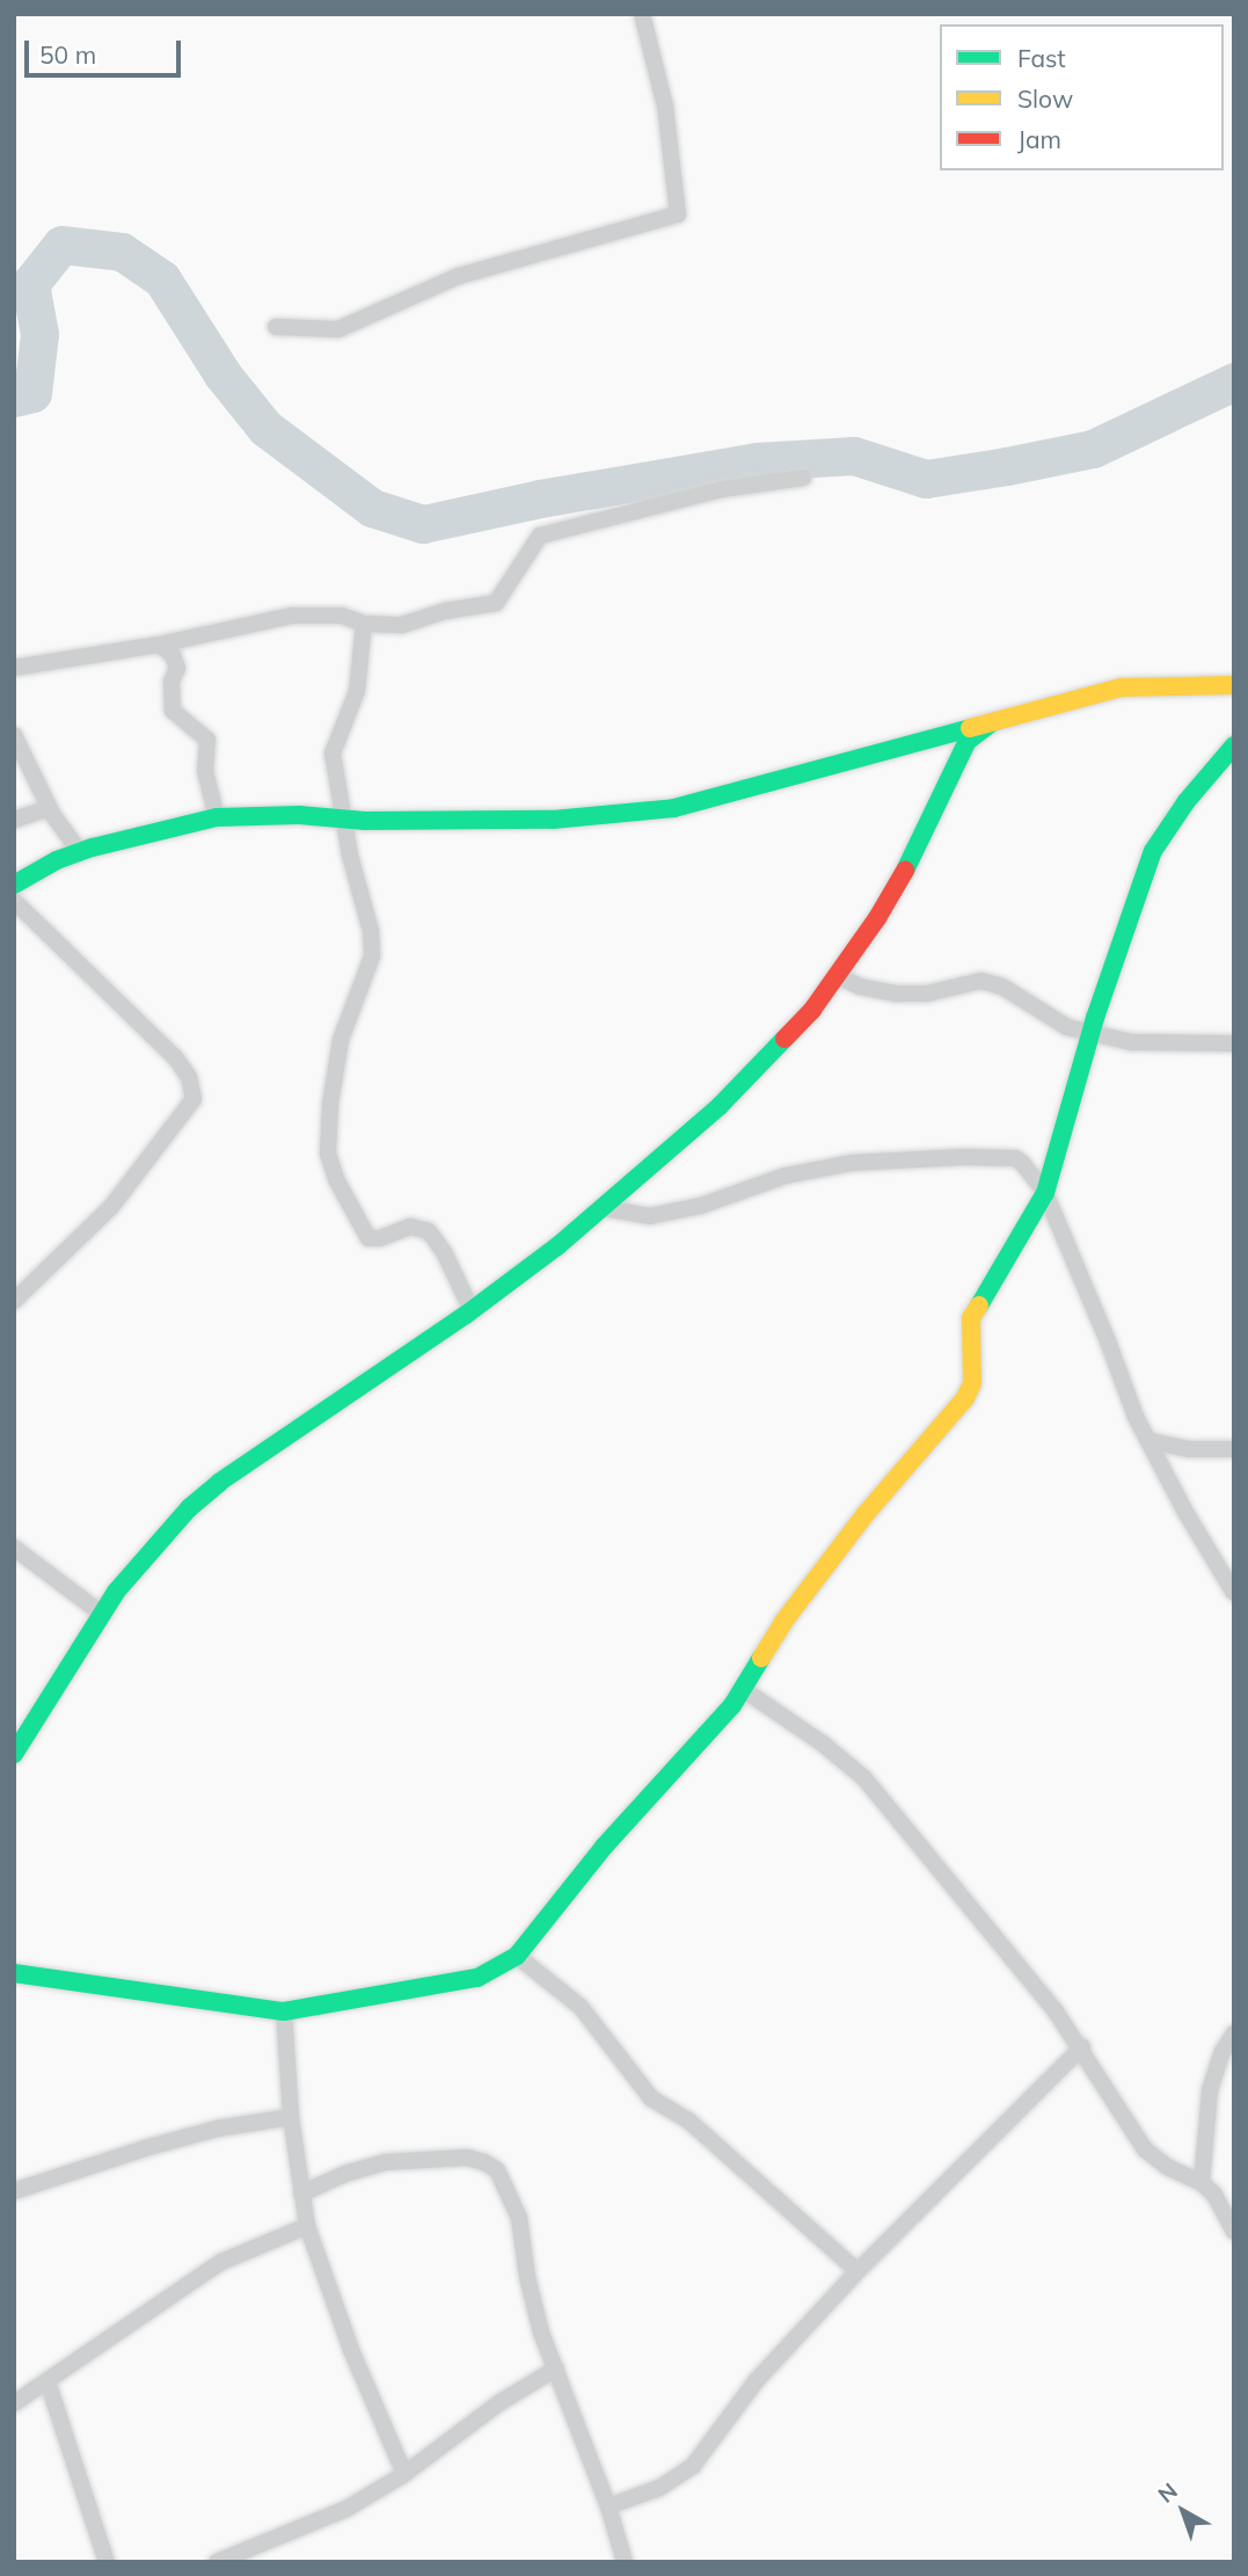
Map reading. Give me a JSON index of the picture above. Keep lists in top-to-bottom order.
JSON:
{
  "legend": ["Fast", "Slow", "Jam"],
  "scale_bar": "50 m",
  "north": "top left"
}
